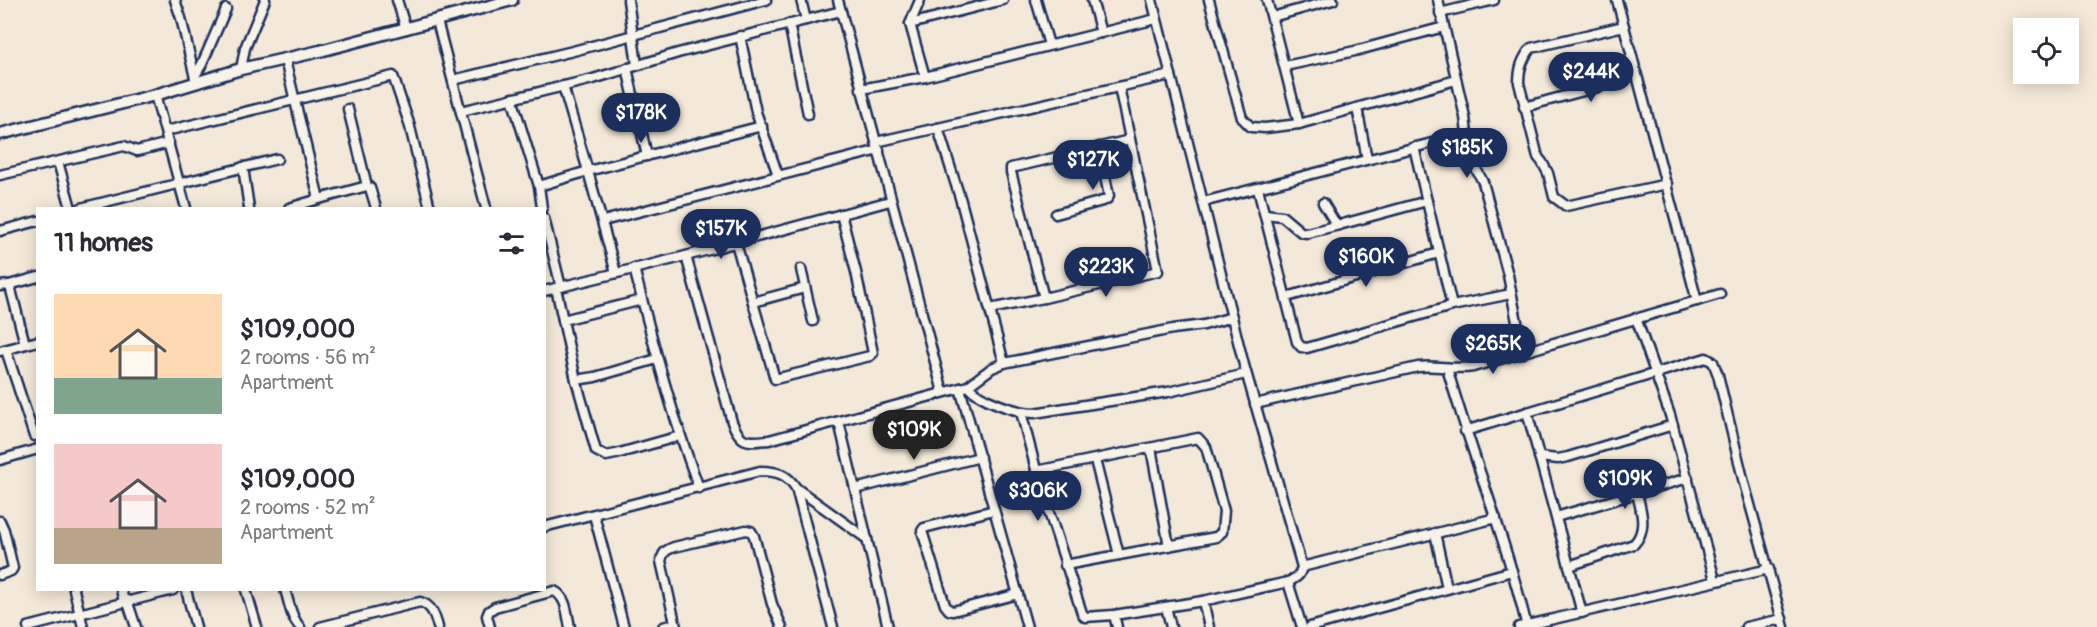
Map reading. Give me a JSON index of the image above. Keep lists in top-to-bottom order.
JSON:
{
  "page": {
    "price": [
      "$244K",
      "$178K",
      "$185K",
      "$127K",
      "$157K",
      "$160K",
      "$223K",
      "$265K",
      "$109K",
      "$109K",
      "$306K"
    ],
    "heading": "11 homes",
    "list": [
      {
        "name": "$109,000",
        "note": "2 rooms · 56 m² · Apartment"
      },
      {
        "name": "$109,000",
        "note": "2 rooms · 52 m² · Apartment"
      }
    ]
  }
}
